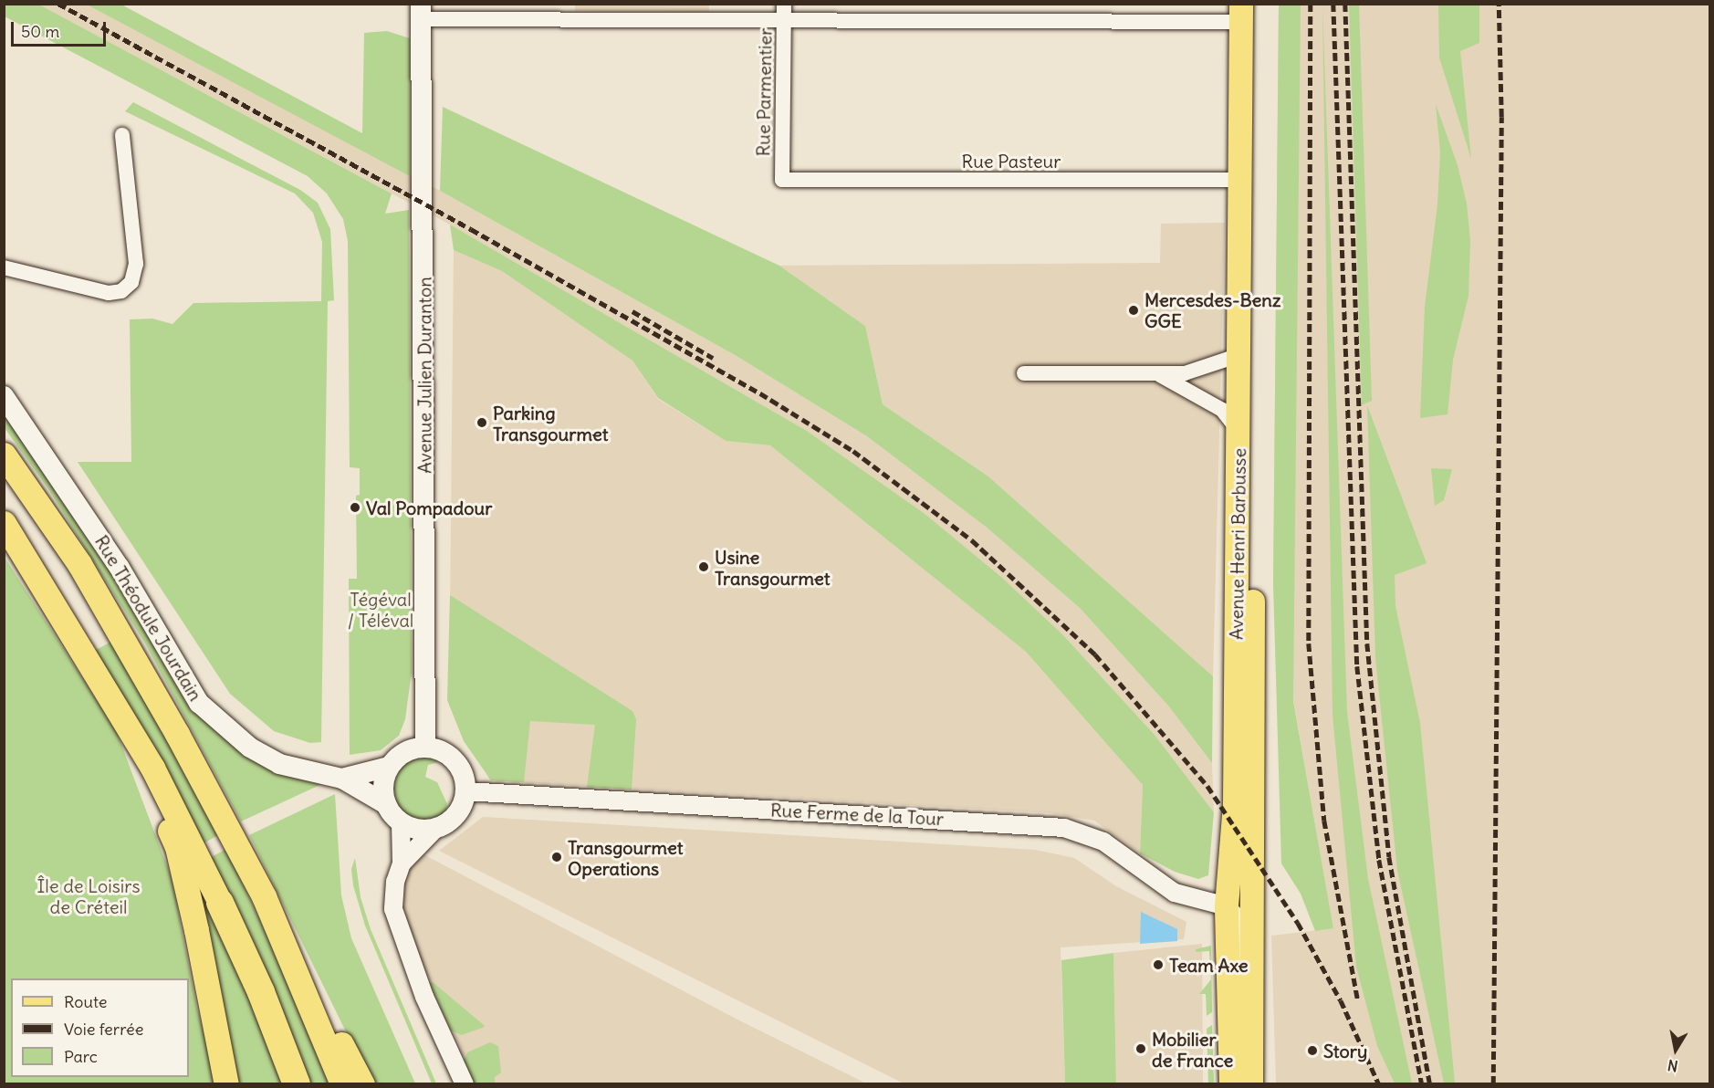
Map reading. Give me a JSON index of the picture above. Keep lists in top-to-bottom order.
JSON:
{
  "streets": {
    "main road": ["Avenue Julien Duranton", "Avenue Henri Barbusse", "Rue Théodule Jourdain"],
    "street": ["Rue Parmentier", "Rue Pasteur", "Rue Ferme de la Tour"]
  },
  "crossings": [
    ["Rue Parmentier", "Rue Pasteur"],
    ["Rue Pasteur", "Avenue Henri Barbusse"],
    ["Avenue Julien Duranton", "Rue Théodule Jourdain"],
    ["Avenue Julien Duranton", "Rue Ferme de la Tour"],
    ["Avenue Henri Barbusse", "Rue Ferme de la Tour"],
    ["Rue Théodule Jourdain", "Rue Ferme de la Tour"]
  ],
  "parks": ["Tégéval / Téléval", "Île de Loisirs de Créteil"],
  "places": [
    "Mercesdes-Benz GGE",
    "Parking Transgourmet",
    "Val Pompadour",
    "Usine Transgourmet",
    "Transgourmet Operations",
    "Team Axe",
    "Mobilier de France",
    "Story"
  ],
  "legend": ["Route", "Voie ferrée", "Parc"],
  "scale_bar": "50 m",
  "north": "bottom"
}
